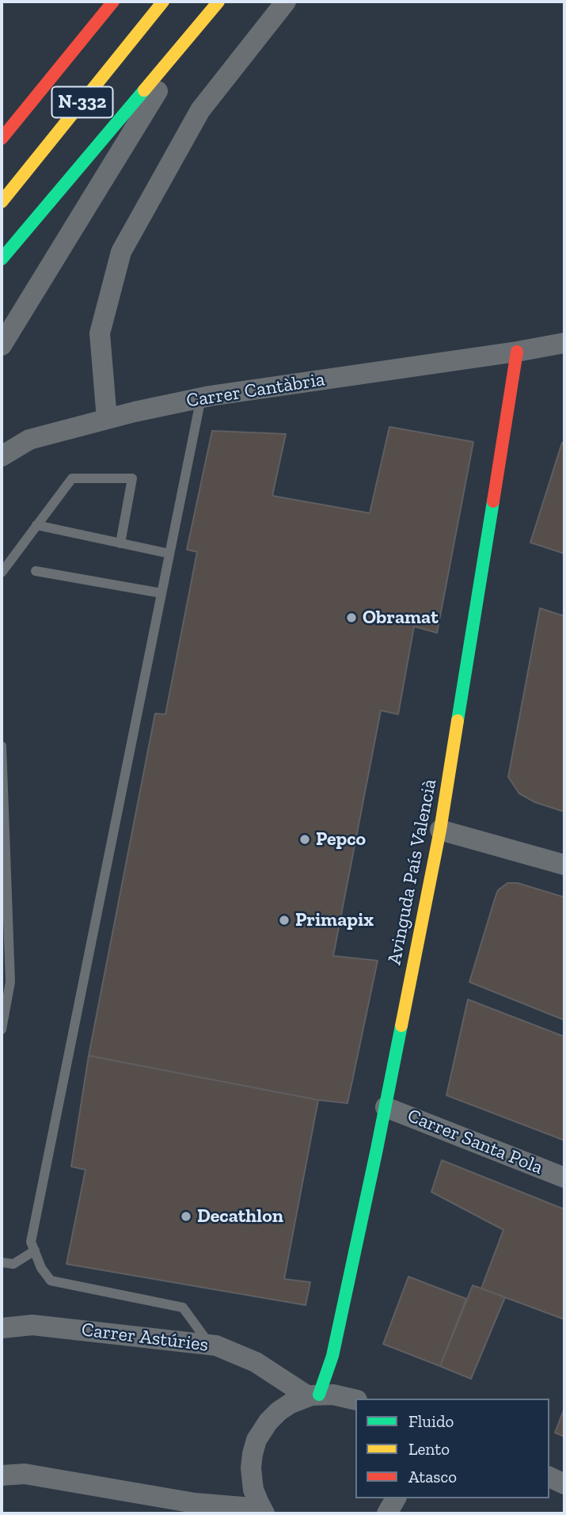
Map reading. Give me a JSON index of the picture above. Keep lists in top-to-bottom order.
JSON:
{
  "streets": {
    "main road": ["N-332", "Avinguda País Valencià"],
    "street": ["Carrer Cantàbria", "Carrer Santa Pola", "Carrer Astúries"]
  },
  "crossings": [
    ["Carrer Cantàbria", "Avinguda País Valencià"],
    ["Avinguda País Valencià", "Carrer Santa Pola"],
    ["Avinguda País Valencià", "Carrer Astúries"]
  ],
  "places": [
    "Obramat",
    "Pepco",
    "Primapix",
    "Decathlon"
  ],
  "legend": ["Fluido", "Lento", "Atasco"]
}
